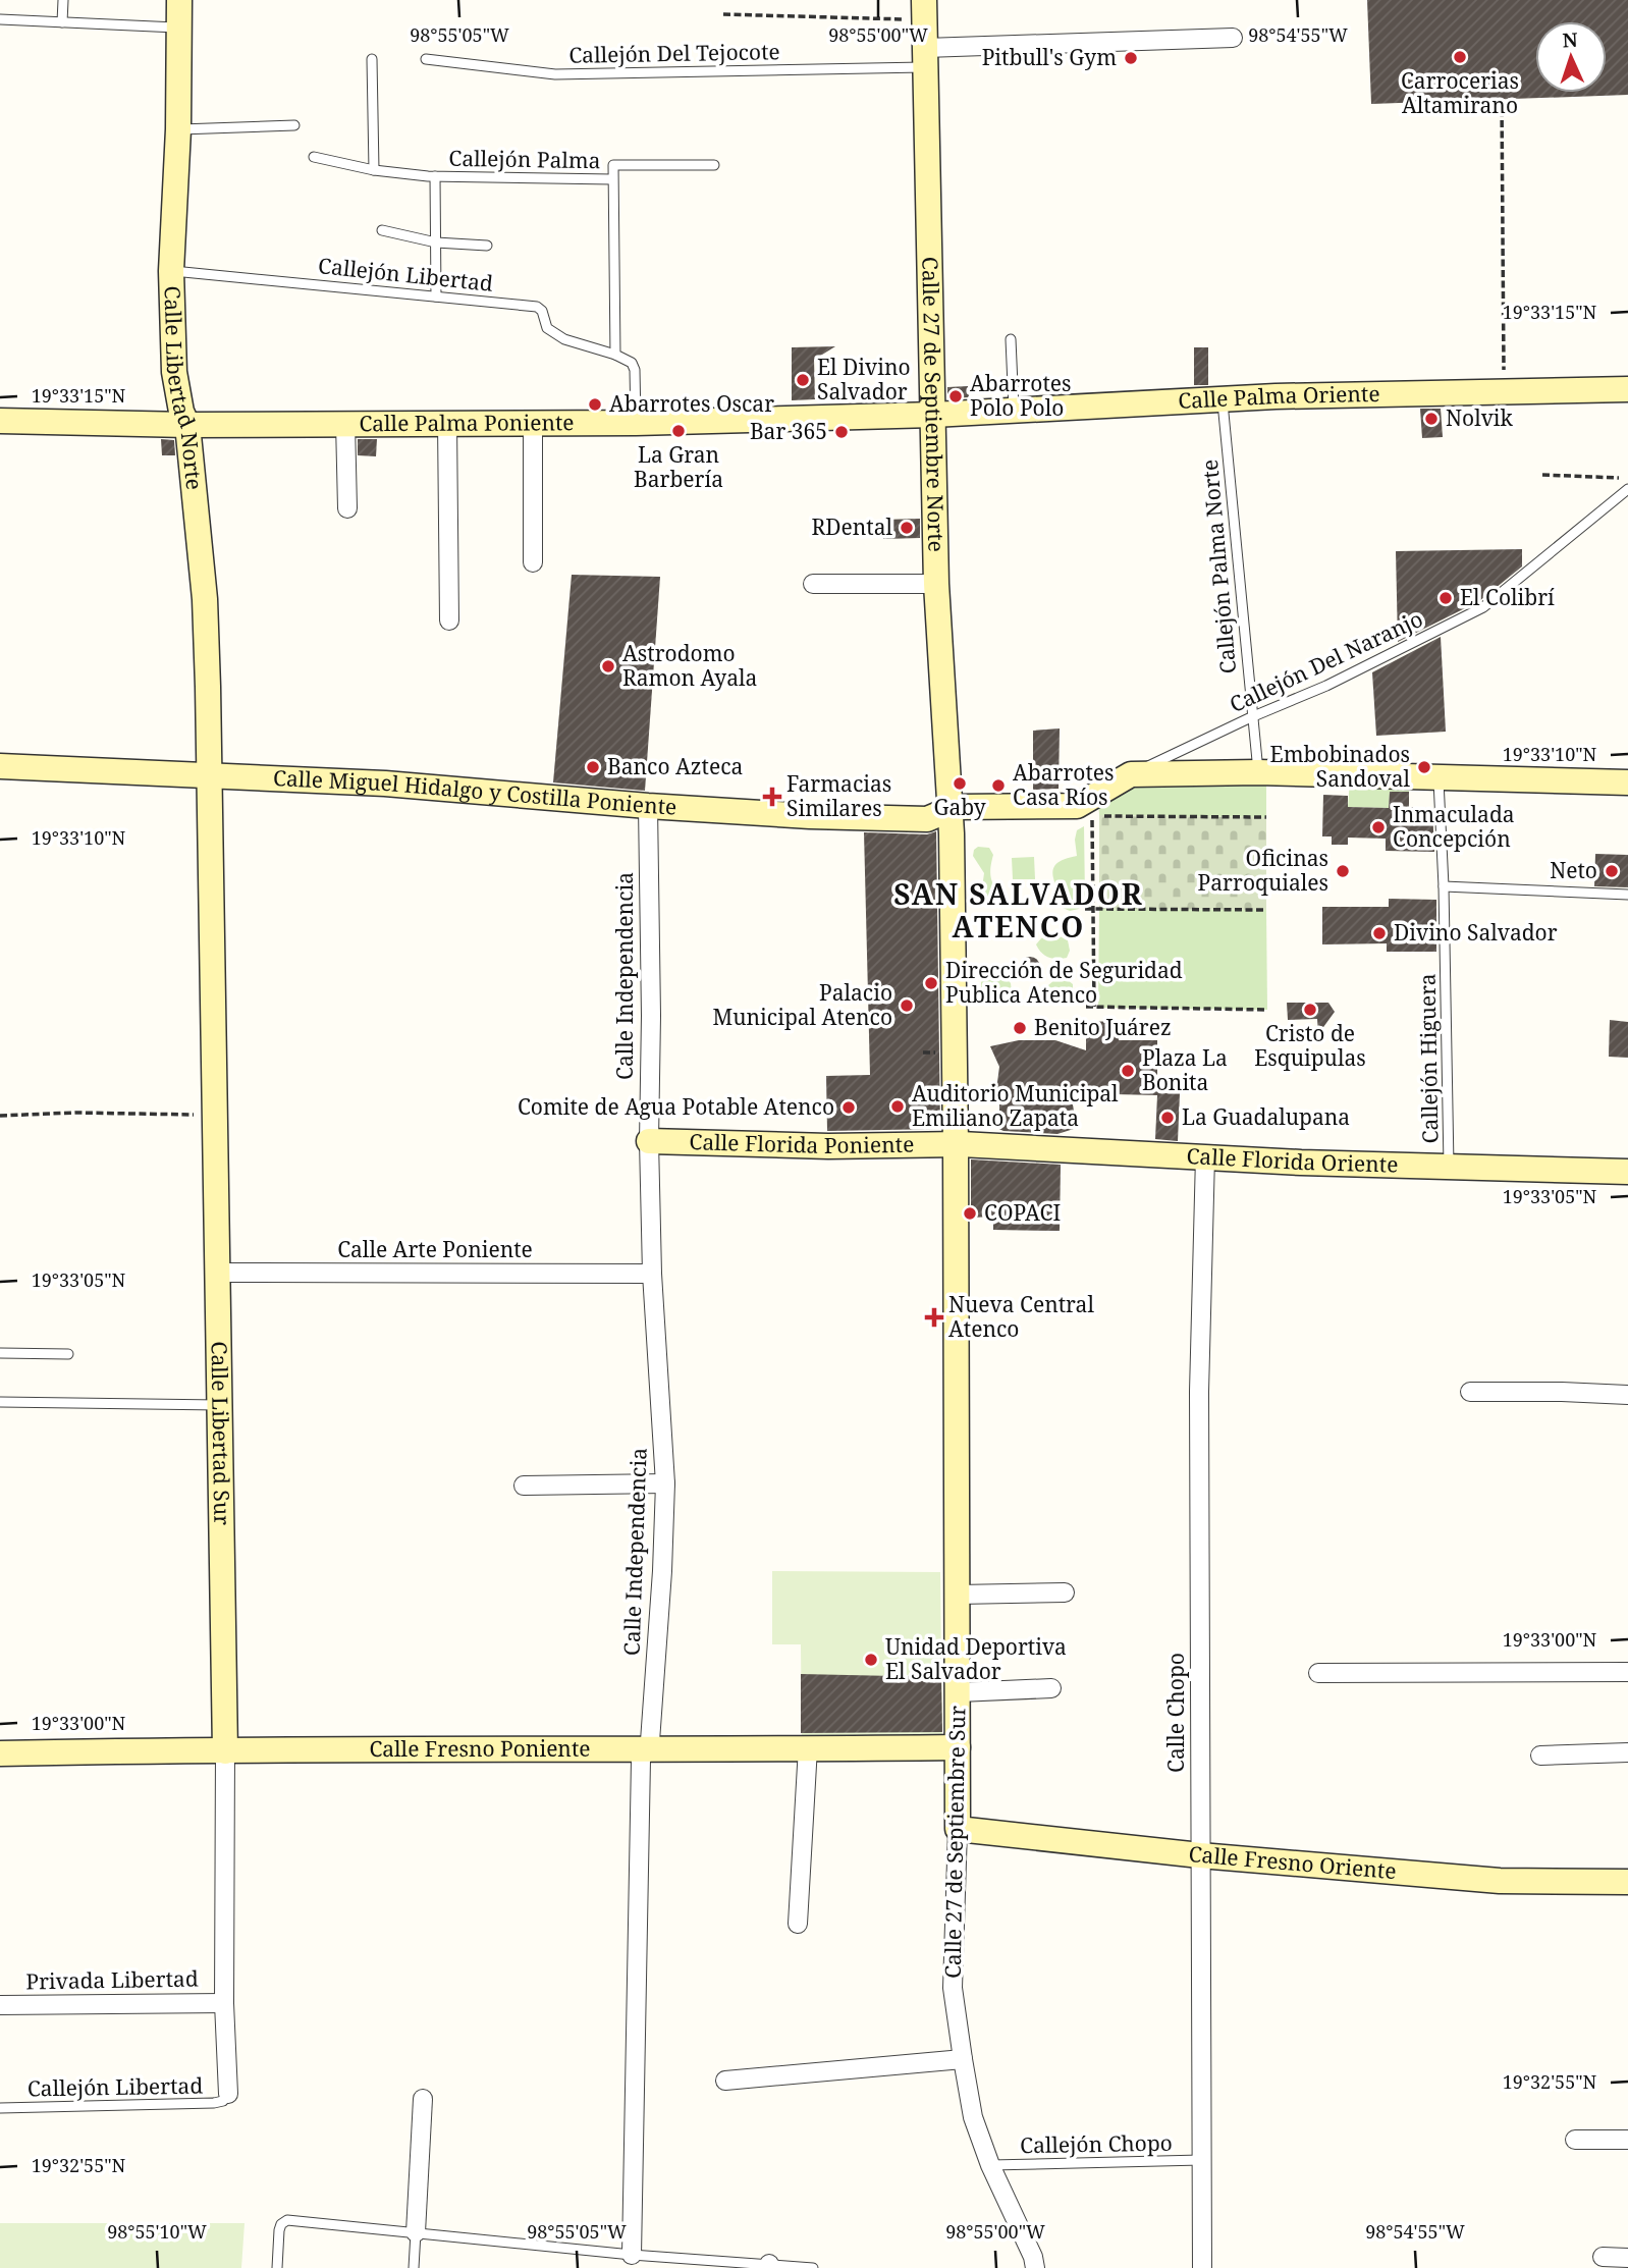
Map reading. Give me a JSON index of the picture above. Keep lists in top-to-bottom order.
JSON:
{
  "streets": {
    "street": [
      "Calle Libertad Norte",
      "Calle Palma Oriente",
      "Calle 27 de Septiembre Norte",
      "Calle Palma Poniente",
      "Calle Miguel Hidalgo y Costilla Poniente",
      "Calle Independencia",
      "Calle Florida Poniente",
      "Calle Florida Oriente",
      "Calle Arte Poniente",
      "Calle Libertad Sur",
      "Calle Chopo",
      "Calle Fresno Poniente",
      "Calle 27 de Septiembre Sur",
      "Calle Fresno Oriente",
      "Privada Libertad"
    ],
    "lane": [
      "Callejón Del Tejocote",
      "Callejón Palma",
      "Callejón Libertad",
      "Callejón Palma Norte",
      "Callejón Del Naranjo",
      "Callejón Higuera",
      "Callejón Chopo"
    ]
  },
  "crossings": [
    ["Callejón Del Tejocote", "Calle 27 de Septiembre Norte"],
    ["Callejón Palma", "Callejón Libertad"],
    ["Callejón Libertad", "Calle Libertad Norte"],
    ["Callejón Libertad", "Calle Libertad Sur"],
    ["Calle Libertad Norte", "Calle Palma Poniente"],
    ["Calle Libertad Norte", "Calle Miguel Hidalgo y Costilla Poniente"],
    ["Calle Libertad Norte", "Calle Libertad Sur"],
    ["Calle Palma Oriente", "Calle 27 de Septiembre Norte"],
    ["Calle Palma Oriente", "Calle Palma Poniente"],
    ["Calle Palma Oriente", "Callejón Palma Norte"],
    ["Calle 27 de Septiembre Norte", "Calle Palma Poniente"],
    ["Calle 27 de Septiembre Norte", "Calle Miguel Hidalgo y Costilla Poniente"],
    ["Calle 27 de Septiembre Norte", "Calle Florida Poniente"],
    ["Calle 27 de Septiembre Norte", "Calle Florida Oriente"],
    ["Calle 27 de Septiembre Norte", "Calle 27 de Septiembre Sur"],
    ["Callejón Palma Norte", "Callejón Del Naranjo"],
    ["Callejón Del Naranjo", "Calle Miguel Hidalgo y Costilla Poniente"],
    ["Calle Miguel Hidalgo y Costilla Poniente", "Calle Independencia"],
    ["Calle Miguel Hidalgo y Costilla Poniente", "Calle Libertad Sur"],
    ["Calle Independencia", "Calle Florida Poniente"],
    ["Calle Independencia", "Calle Arte Poniente"],
    ["Calle Independencia", "Calle Fresno Poniente"],
    ["Callejón Higuera", "Calle Florida Oriente"],
    ["Calle Florida Poniente", "Calle Florida Oriente"],
    ["Calle Florida Poniente", "Calle 27 de Septiembre Sur"],
    ["Calle Florida Oriente", "Calle Chopo"],
    ["Calle Florida Oriente", "Calle 27 de Septiembre Sur"],
    ["Calle Arte Poniente", "Calle Libertad Sur"],
    ["Calle Libertad Sur", "Calle Fresno Poniente"],
    ["Calle Libertad Sur", "Privada Libertad"],
    ["Calle Chopo", "Calle Fresno Oriente"],
    ["Calle Chopo", "Callejón Chopo"],
    ["Calle Fresno Poniente", "Calle 27 de Septiembre Sur"],
    ["Calle 27 de Septiembre Sur", "Calle Fresno Oriente"],
    ["Calle 27 de Septiembre Sur", "Callejón Chopo"]
  ],
  "districts": ["SAN SALVADOR ATENCO"],
  "places": {
    "other": [
      "Carrocerias Altamirano",
      "Pitbull's Gym",
      "El Divino Salvador",
      "Abarrotes Polo Polo",
      "Abarrotes Oscar",
      "Nolvik",
      "La Gran Barbería",
      "Bar 365",
      "RDental",
      "El Colibrí",
      "Astrodomo Ramon Ayala",
      "Banco Azteca",
      "Embobinados Sandoval",
      "Gaby",
      "Abarrotes Casa Ríos",
      "Inmaculada Concepción",
      "Oficinas Parroquiales",
      "Neto",
      "Divino Salvador",
      "Dirección de Seguridad Publica Atenco",
      "Palacio Municipal Atenco",
      "Cristo de Esquipulas",
      "Benito Juárez",
      "Plaza La Bonita",
      "Auditorio Municipal Emiliano Zapata",
      "Comite de Agua Potable Atenco",
      "La Guadalupana",
      "COPACI",
      "Unidad Deportiva El Salvador"
    ],
    "health": ["Farmacias Similares", "Nueva Central Atenco"]
  },
  "north": "top",
  "coordinates": [
    "98°55'05\"W",
    "98°55'00\"W",
    "98°54'55\"W",
    "19°33'15\"N",
    "19°33'10\"N",
    "19°33'05\"N",
    "19°33'00\"N",
    "19°32'55\"N",
    "98°55'10\"W"
  ]
}
